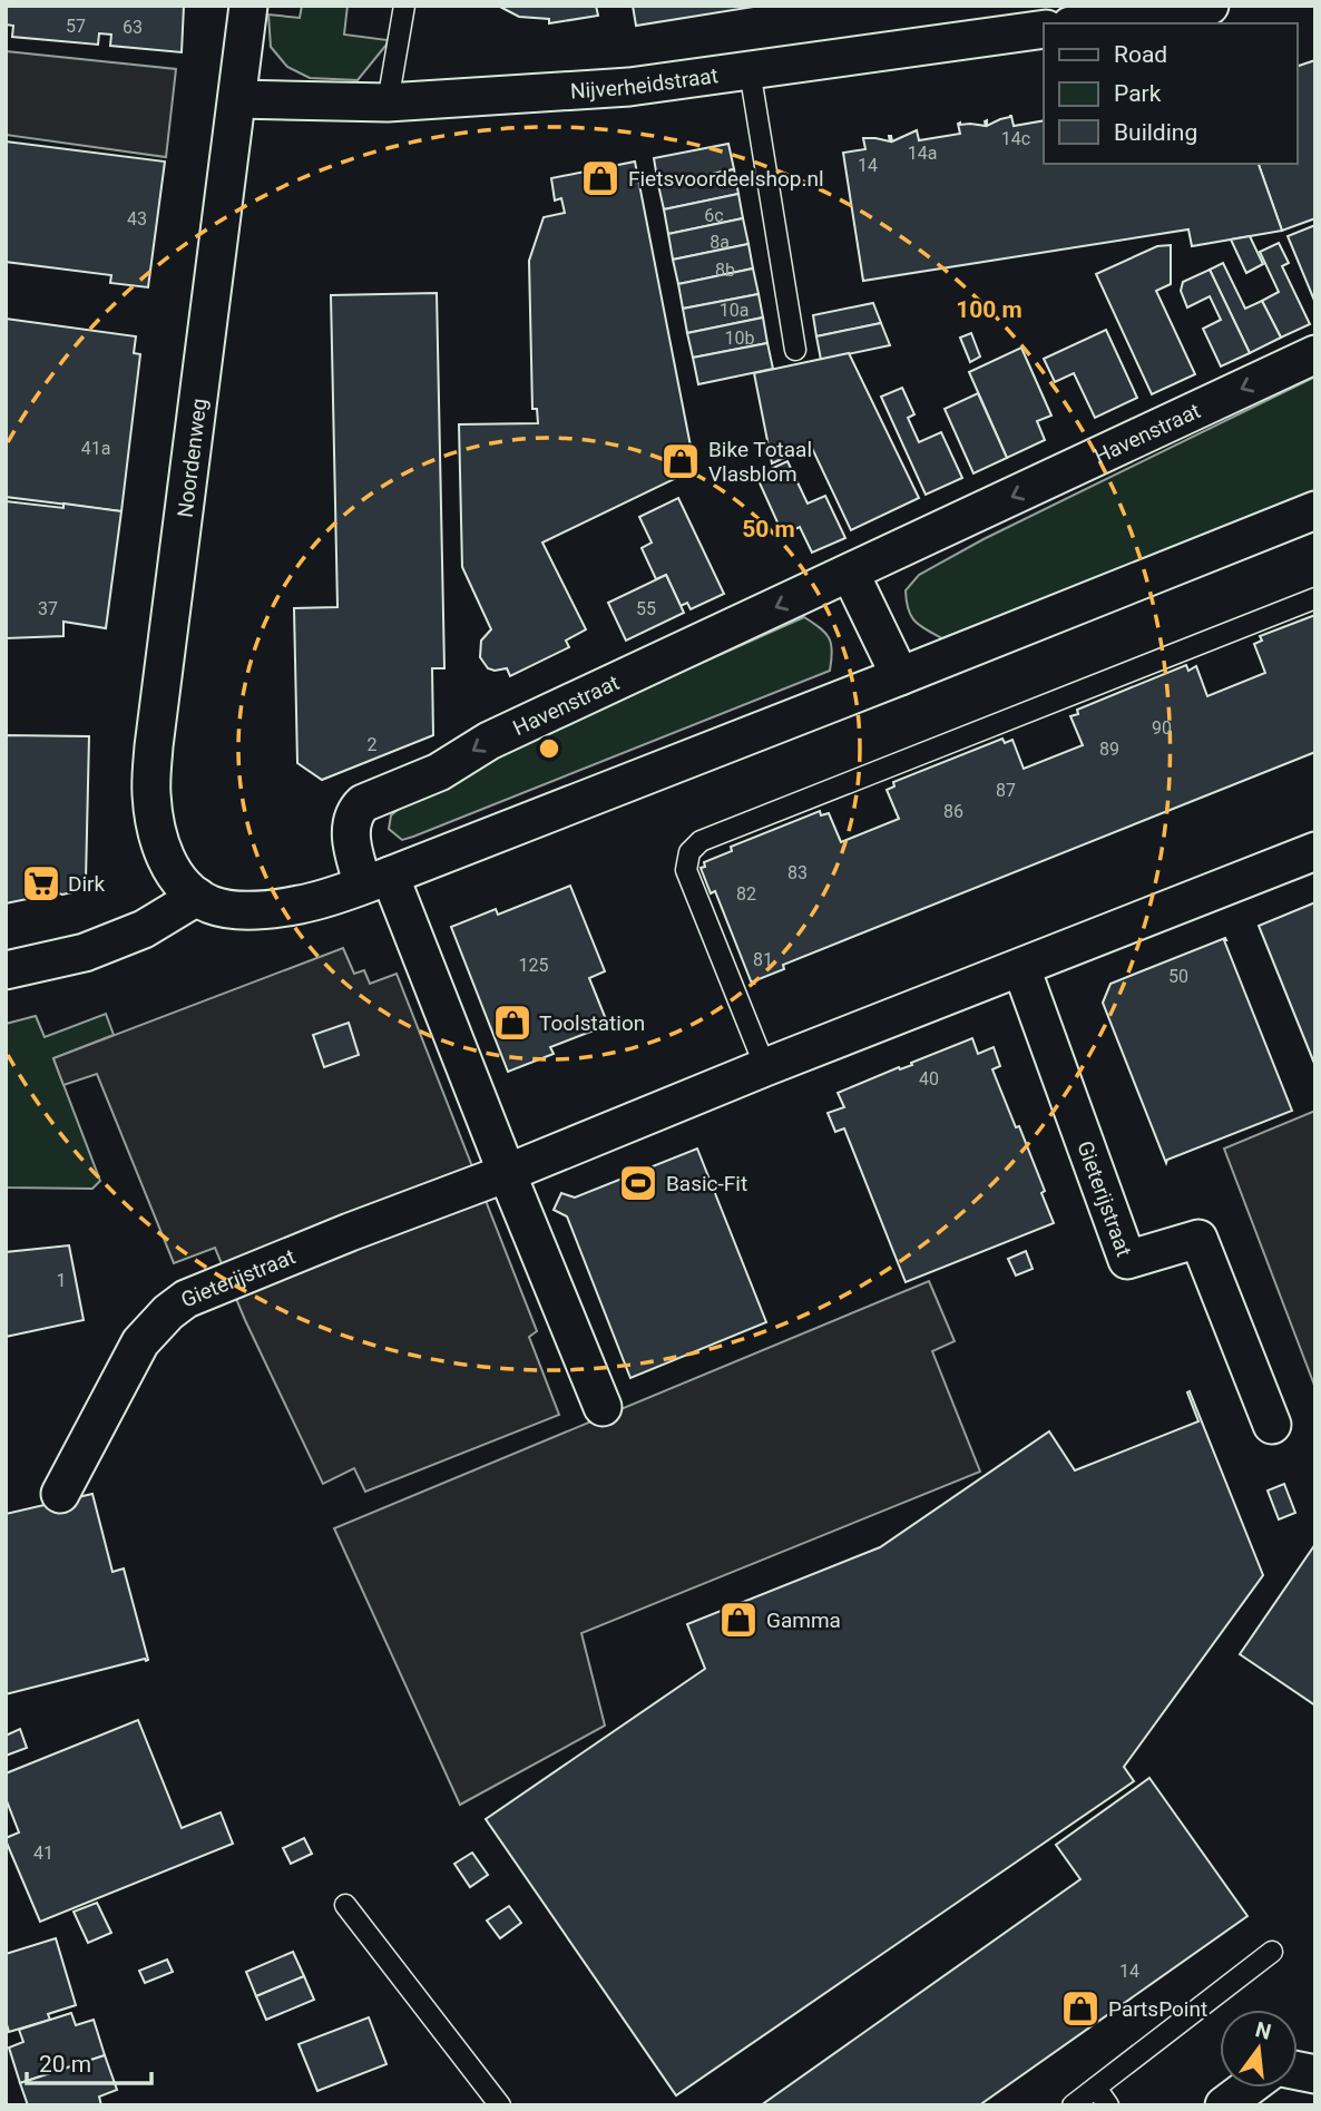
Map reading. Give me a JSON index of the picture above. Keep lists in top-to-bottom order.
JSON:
{
  "streets": {
    "street": [
      "Nijverheidstraat",
      "Havenstraat",
      "Noordenweg",
      "Gieterijstraat"
    ]
  },
  "crossings": [
    ["Nijverheidstraat", "Noordenweg"]
  ],
  "places": {
    "shop": [
      "Fietsvoordeelshop.nl",
      "Bike Totaal Vlasblom",
      "Toolstation",
      "Gamma",
      "PartsPoint"
    ],
    "supermarket": ["Dirk"],
    "sports": ["Basic-Fit"]
  },
  "house_numbers": [
    "57",
    "63",
    "14c",
    "14a",
    "14",
    "6c",
    "43",
    "8a",
    "8b",
    "10a",
    "10b",
    "41a",
    "37",
    "55",
    "90",
    "2",
    "89",
    "87",
    "86",
    "83",
    "82",
    "81",
    "125",
    "50",
    "40",
    "1",
    "41",
    "14"
  ],
  "legend": ["Road", "Park", "Building"],
  "scale_bar": "20 m",
  "north": "top",
  "rings": ["100 m", "50 m"]
}
